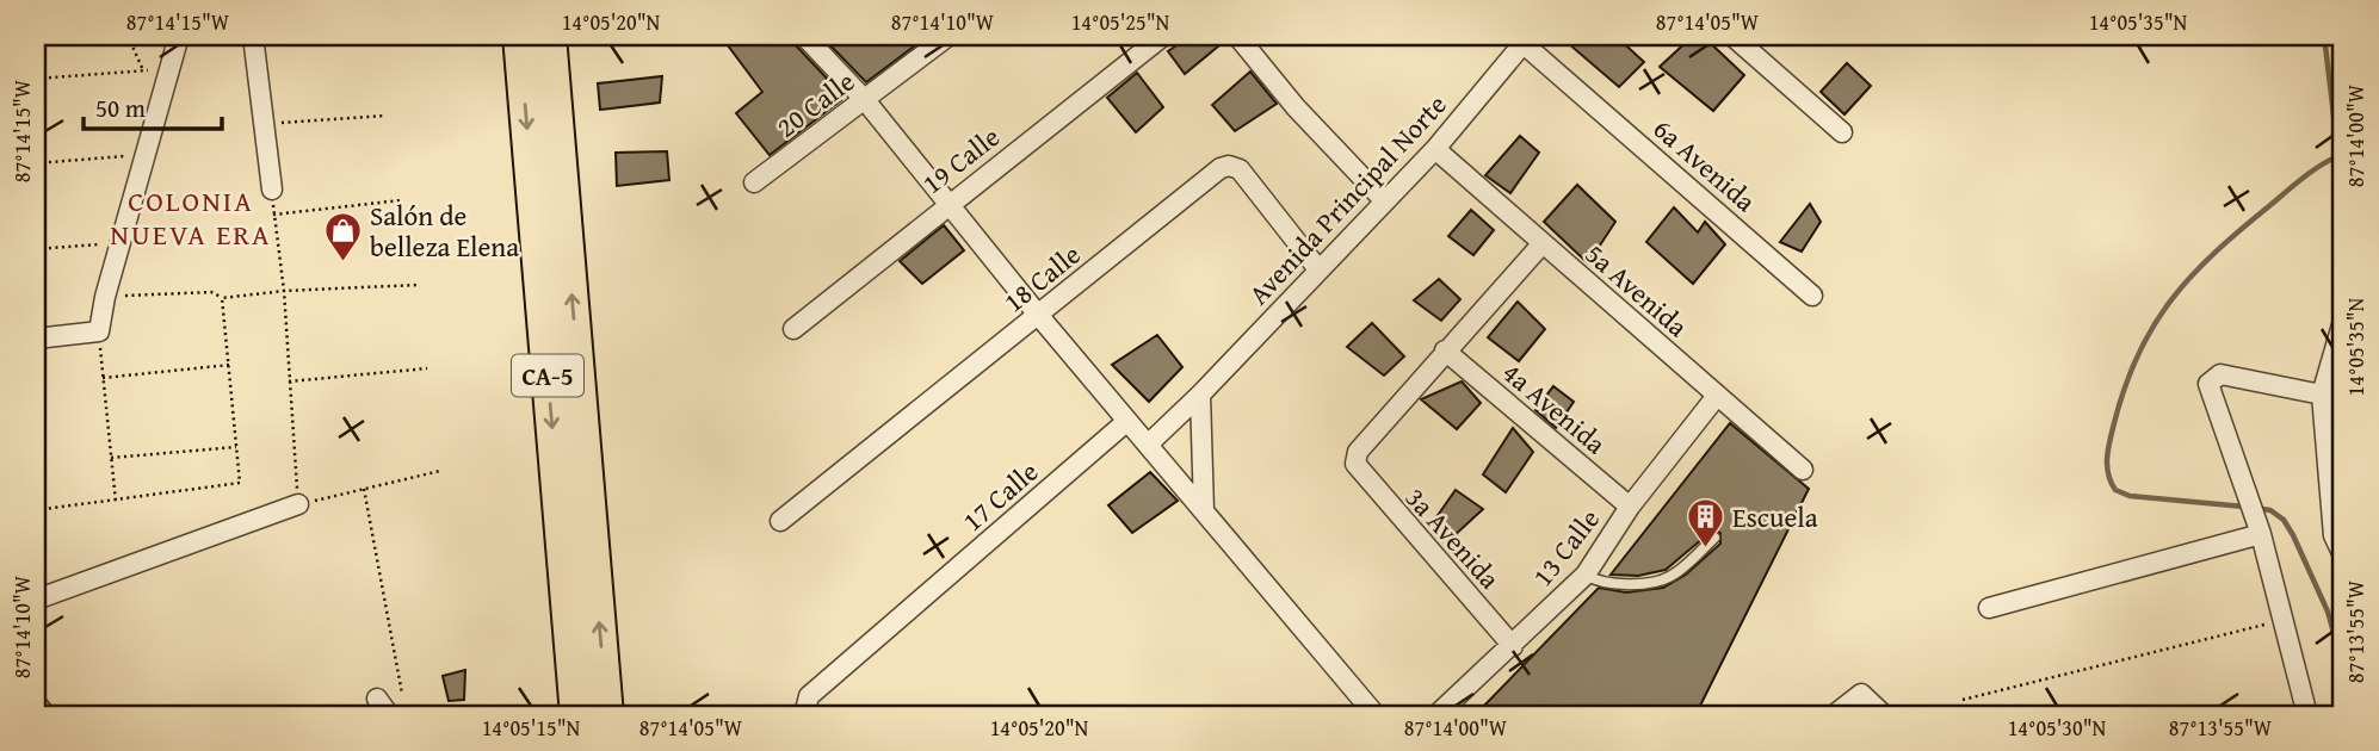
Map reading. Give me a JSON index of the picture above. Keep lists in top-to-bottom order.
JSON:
{
  "streets": {
    "highway": ["CA-5"],
    "street": [
      "20 Calle",
      "19 Calle",
      "6a Avenida",
      "Avenida Principal Norte",
      "18 Calle",
      "5a Avenida",
      "4a Avenida",
      "17 Calle",
      "3a Avenida",
      "13 Calle"
    ]
  },
  "crossings": [
    ["6a Avenida", "Avenida Principal Norte"],
    ["Avenida Principal Norte", "18 Calle"],
    ["Avenida Principal Norte", "5a Avenida"],
    ["5a Avenida", "13 Calle"],
    ["4a Avenida", "3a Avenida"],
    ["4a Avenida", "13 Calle"],
    ["3a Avenida", "13 Calle"]
  ],
  "districts": ["COLONIA NUEVA ERA"],
  "places": {
    "shop": ["Salón de belleza Elena"],
    "building": ["Escuela"]
  },
  "scale_bar": "50 m",
  "coordinates": [
    "87°14'15\"W",
    "14°05'20\"N",
    "87°14'10\"W",
    "14°05'25\"N",
    "87°14'05\"W",
    "14°05'35\"N",
    "87°14'00\"W",
    "87°13'55\"W",
    "14°05'15\"N",
    "14°05'30\"N"
  ]
}
